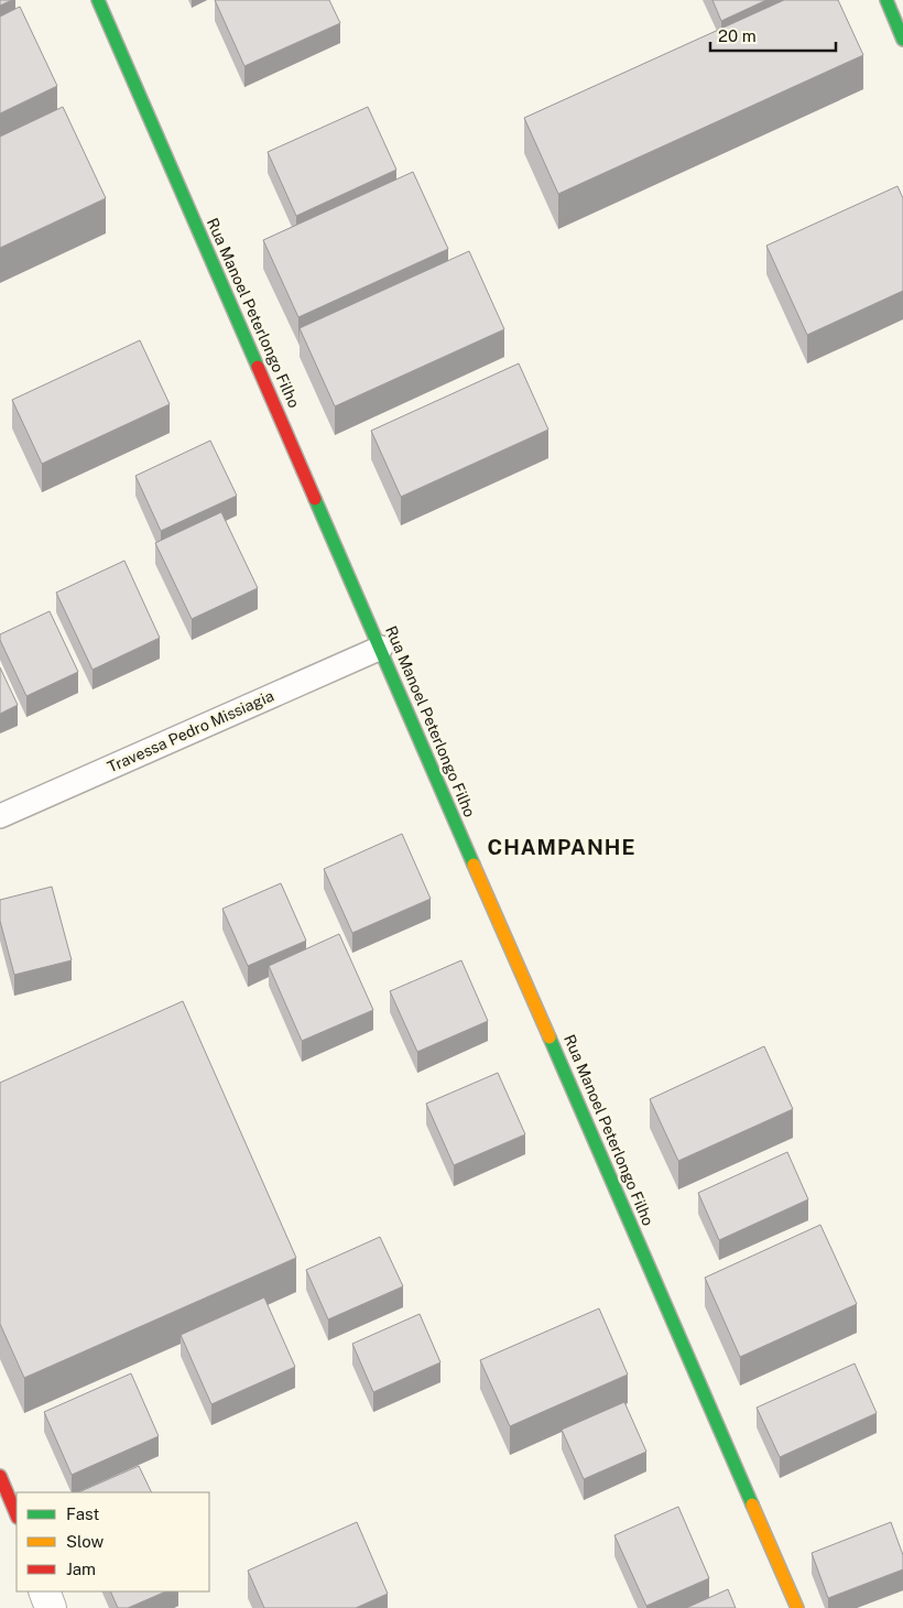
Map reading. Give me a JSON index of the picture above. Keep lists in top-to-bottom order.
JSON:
{
  "streets": {
    "street": ["Rua Manoel Peterlongo Filho"],
    "lane": ["Travessa Pedro Missiagia"]
  },
  "crossings": [
    ["Rua Manoel Peterlongo Filho", "Travessa Pedro Missiagia"]
  ],
  "districts": ["CHAMPANHE"],
  "legend": ["Fast", "Slow", "Jam"],
  "scale_bar": "20 m"
}
